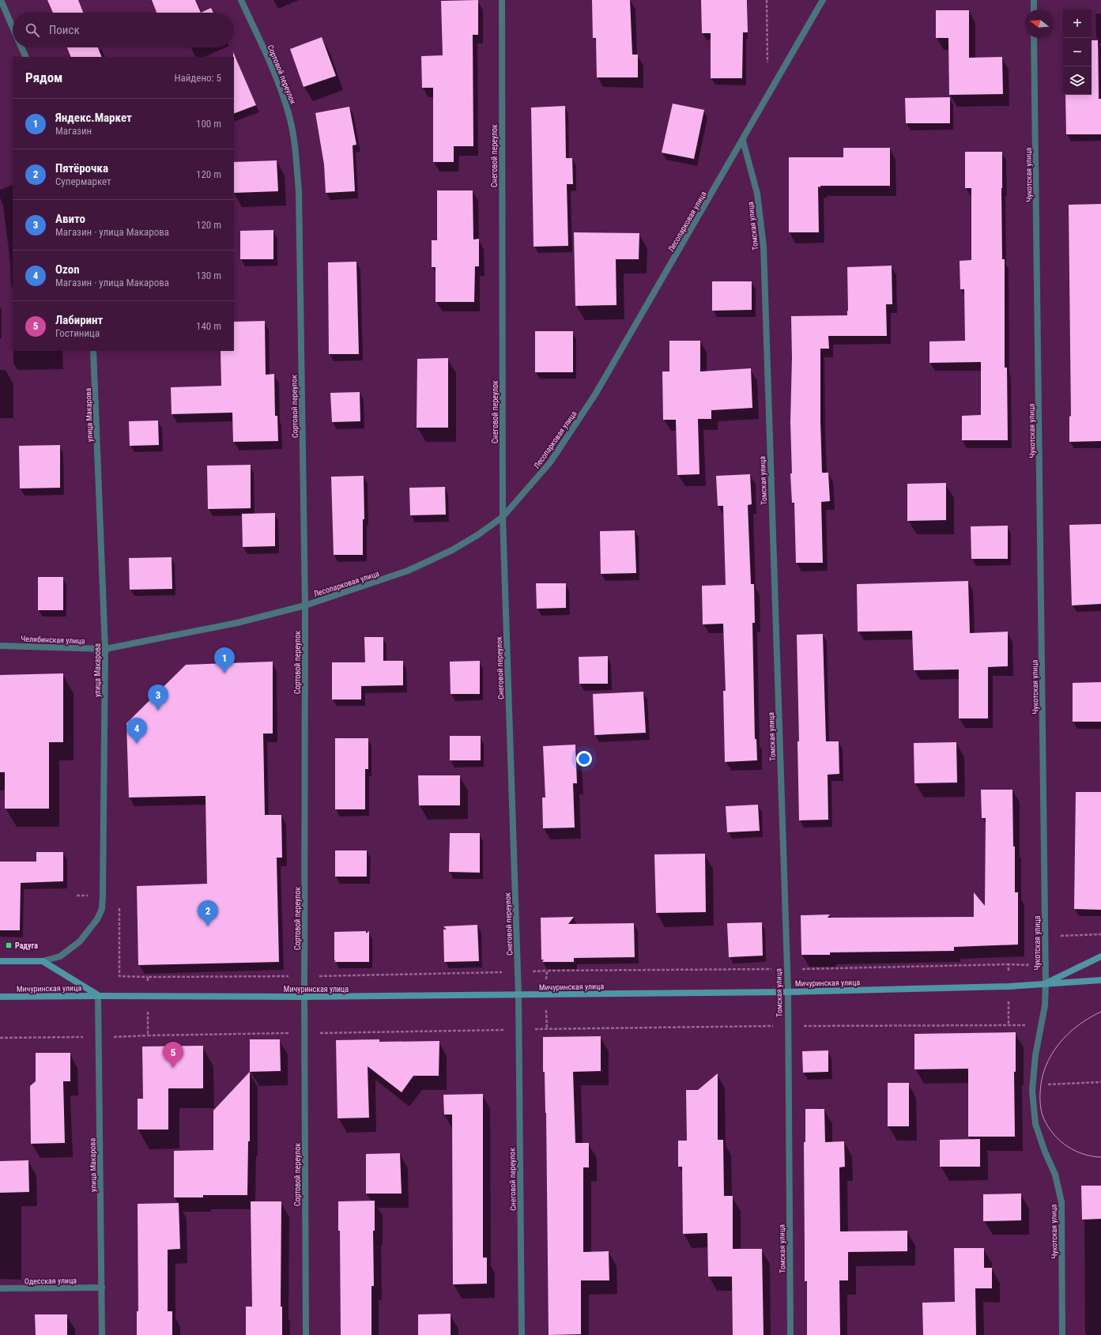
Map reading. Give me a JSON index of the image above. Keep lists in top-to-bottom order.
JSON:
{
  "streets": {
    "main road": ["Мичуринская улица"],
    "street": [
      "Сортовой переулок",
      "Снеговой переулок",
      "Чукотская улица",
      "Лесопарковая улица",
      "Томская улица",
      "улица Макарова",
      "Челябинская улица",
      "Одесская улица"
    ]
  },
  "crossings": [
    ["Сортовой переулок", "Лесопарковая улица"],
    ["Сортовой переулок", "Мичуринская улица"],
    ["Снеговой переулок", "Лесопарковая улица"],
    ["Снеговой переулок", "Мичуринская улица"],
    ["Чукотская улица", "Мичуринская улица"],
    ["Лесопарковая улица", "Томская улица"],
    ["Лесопарковая улица", "улица Макарова"],
    ["Лесопарковая улица", "Челябинская улица"],
    ["Томская улица", "Мичуринская улица"],
    ["улица Макарова", "Челябинская улица"],
    ["улица Макарова", "Мичуринская улица"],
    ["улица Макарова", "Одесская улица"]
  ],
  "places": {
    "transit": ["Радуга"]
  },
  "north": "left",
  "page": {
    "map_buttons": ["+", "−"],
    "search": "Поиск",
    "heading": ["Рядом", "Найдено: 5"],
    "list": [
      {
        "mark": "1",
        "name": "Яндекс.Маркет",
        "note": "Магазин",
        "value": "100 m"
      },
      {
        "mark": "2",
        "name": "Пятёрочка",
        "note": "Супермаркет",
        "value": "120 m"
      },
      {
        "mark": "3",
        "name": "Авито",
        "note": "Магазин · улица Макарова",
        "value": "120 m"
      },
      {
        "mark": "4",
        "name": "Ozon",
        "note": "Магазин · улица Макарова",
        "value": "130 m"
      },
      {
        "mark": "5",
        "name": "Лабиринт",
        "note": "Гостиница",
        "value": "140 m"
      }
    ],
    "pins": [
      "1",
      "3",
      "4",
      "2",
      "5"
    ]
  }
}
